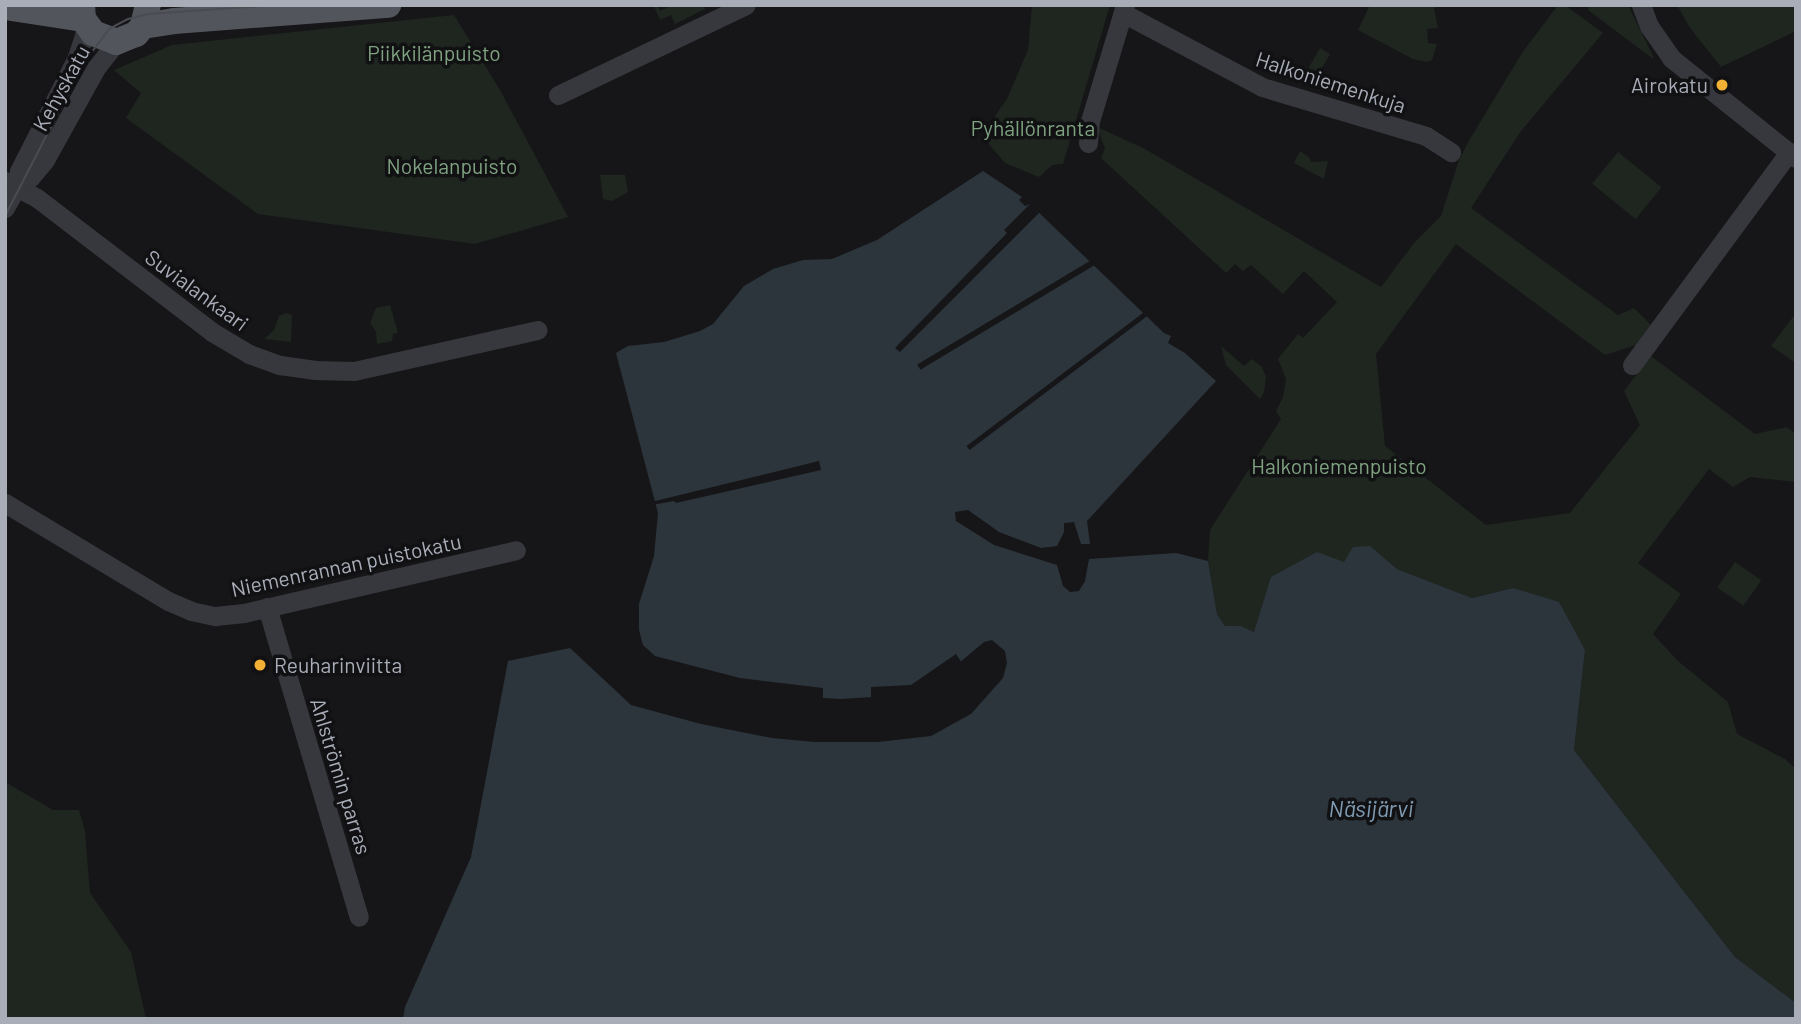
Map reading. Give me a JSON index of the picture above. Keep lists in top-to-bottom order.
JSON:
{
  "streets": {
    "street": [
      "Halkoniemenkuja",
      "Kehyskatu",
      "Suvialankaari",
      "Niemenrannan puistokatu",
      "Ahlströmin parras"
    ]
  },
  "crossings": [
    ["Kehyskatu", "Suvialankaari"],
    ["Niemenrannan puistokatu", "Ahlströmin parras"]
  ],
  "water": ["Näsijärvi"],
  "parks": [
    "Piikkilänpuisto",
    "Pyhällönranta",
    "Nokelanpuisto",
    "Halkoniemenpuisto"
  ],
  "places": ["Airokatu", "Reuharinviitta"]
}
